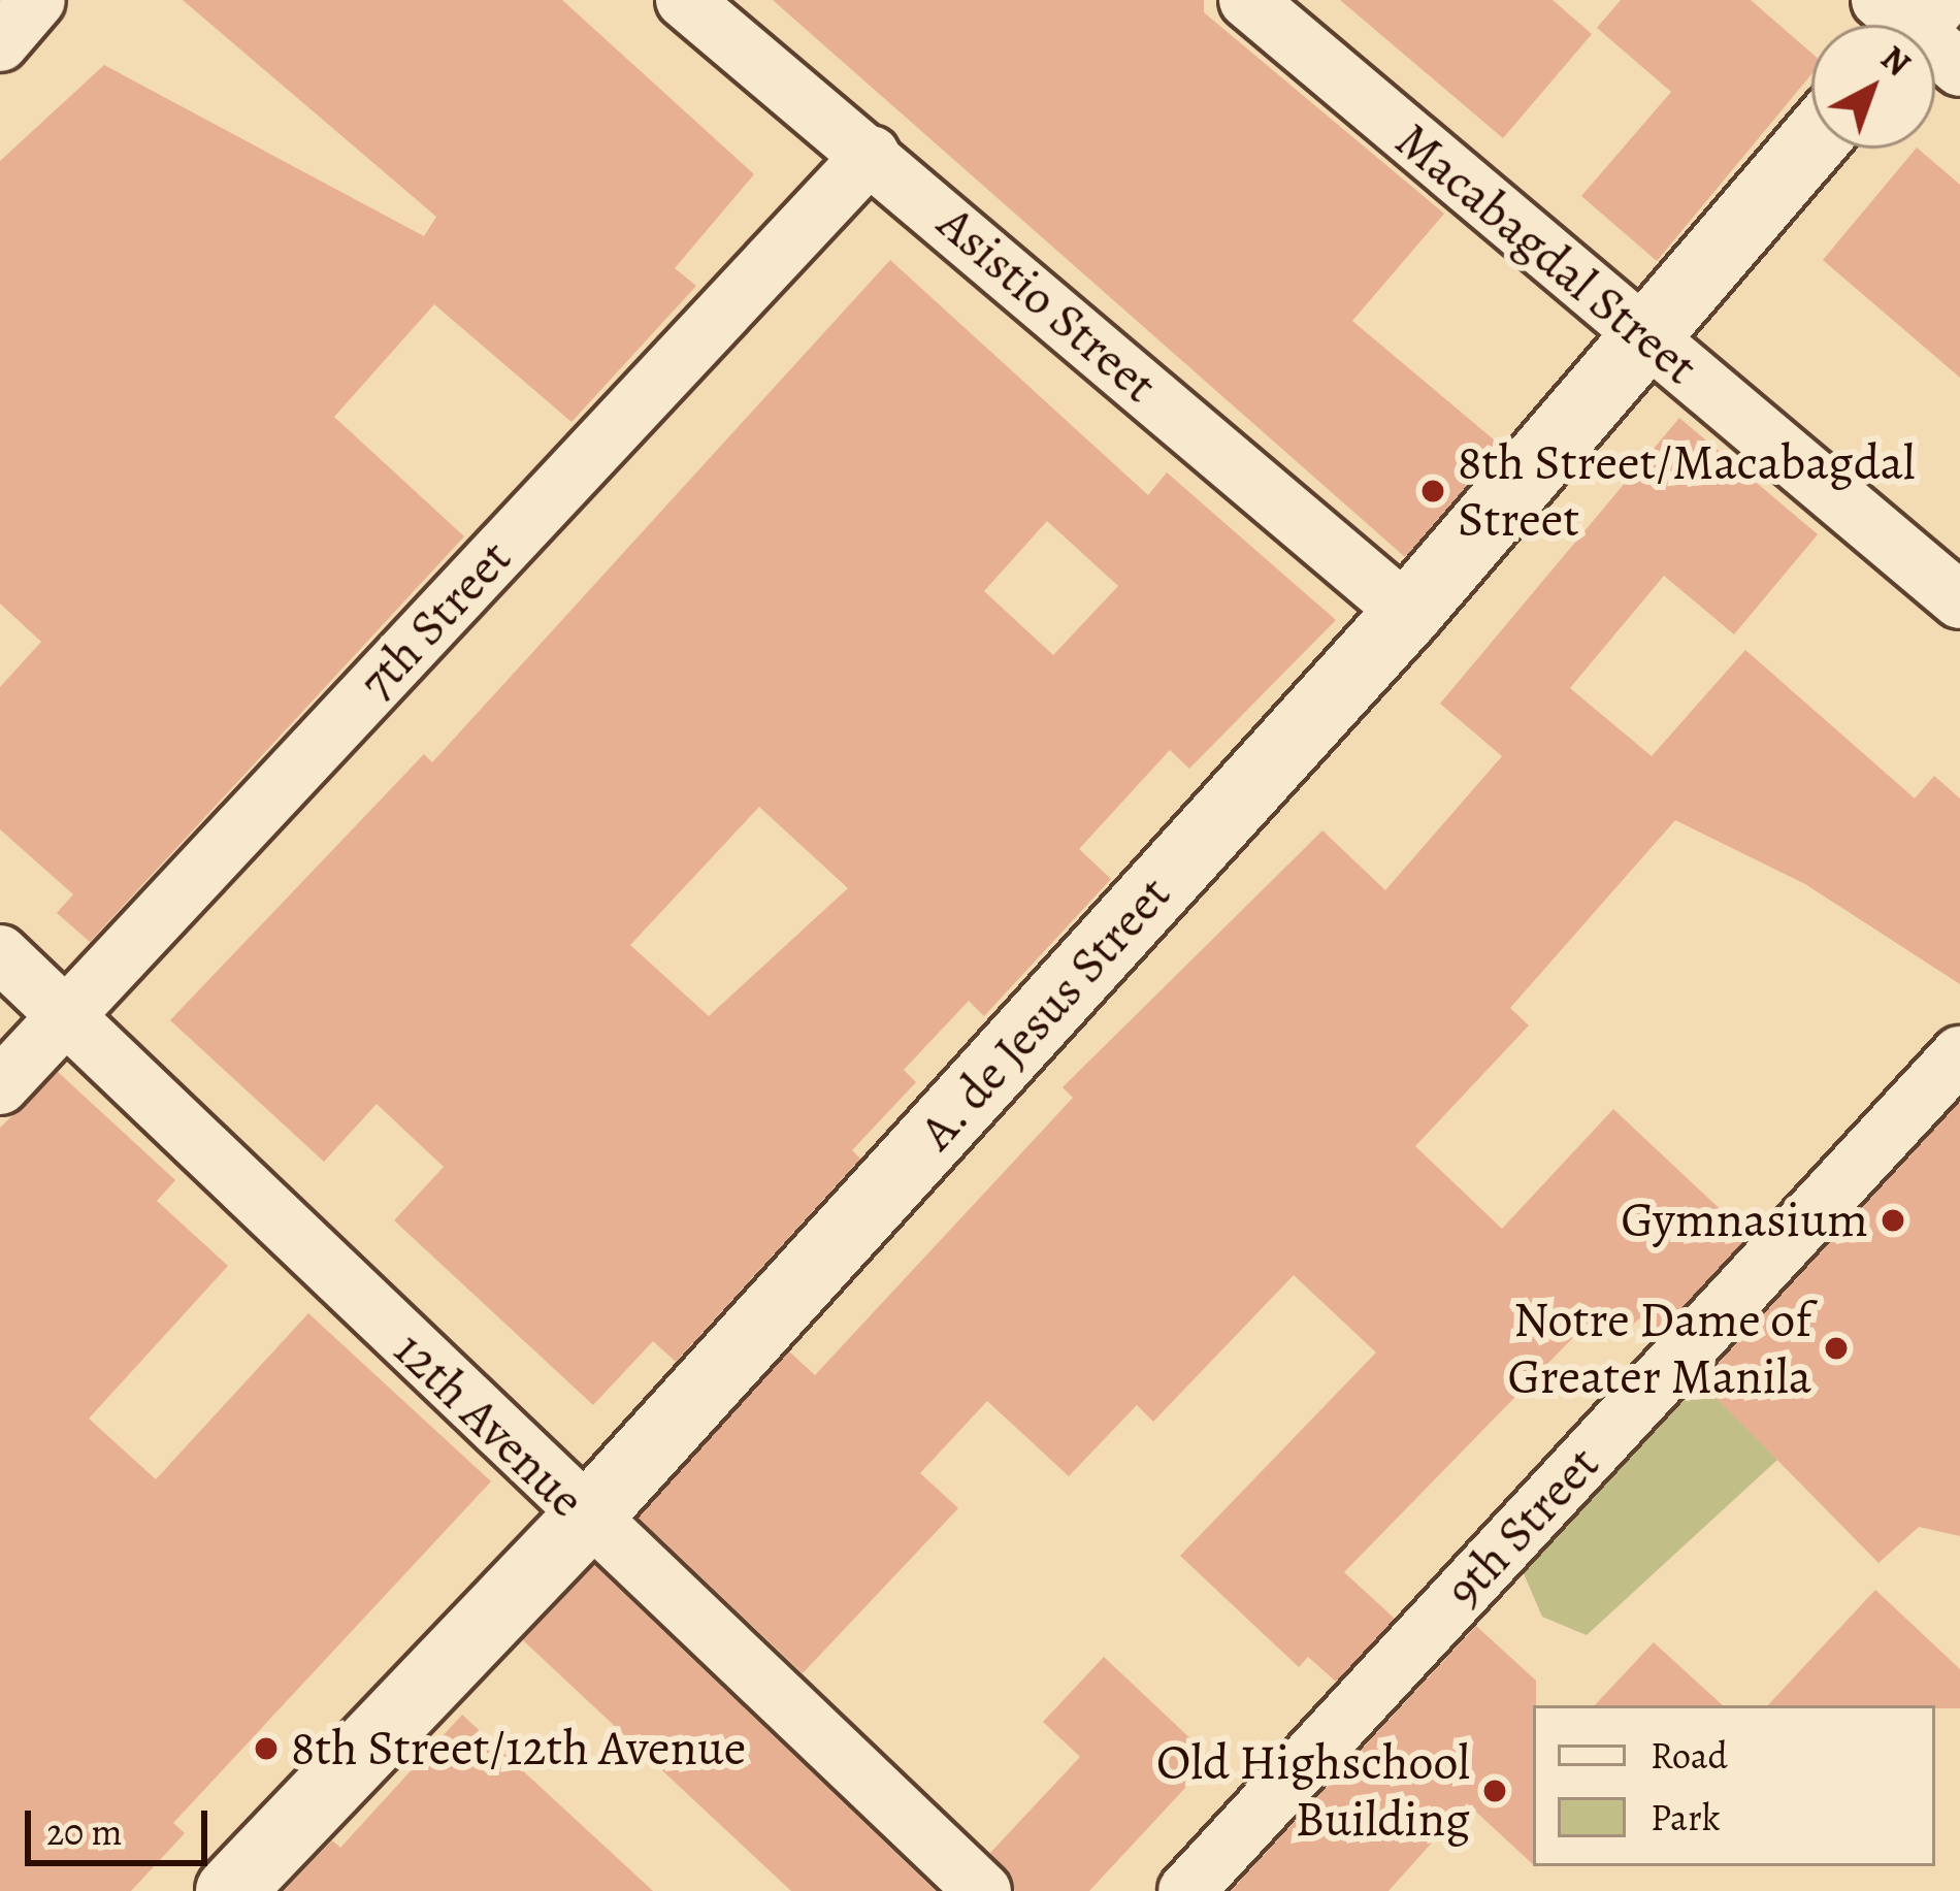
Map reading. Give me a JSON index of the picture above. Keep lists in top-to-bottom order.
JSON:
{
  "streets": {
    "main road": ["A. de Jesus Street"],
    "street": [
      "Macabagdal Street",
      "Asistio Street",
      "7th Street",
      "12th Avenue",
      "9th Street"
    ]
  },
  "crossings": [
    ["Macabagdal Street", "A. de Jesus Street"],
    ["Asistio Street", "7th Street"],
    ["Asistio Street", "A. de Jesus Street"],
    ["7th Street", "12th Avenue"],
    ["A. de Jesus Street", "12th Avenue"]
  ],
  "places": [
    "8th Street/Macabagdal Street",
    "Gymnasium",
    "Notre Dame of Greater Manila",
    "8th Street/12th Avenue",
    "Old Highschool Building"
  ],
  "legend": ["Road", "Park"],
  "scale_bar": "20 m",
  "north": "top right"
}
